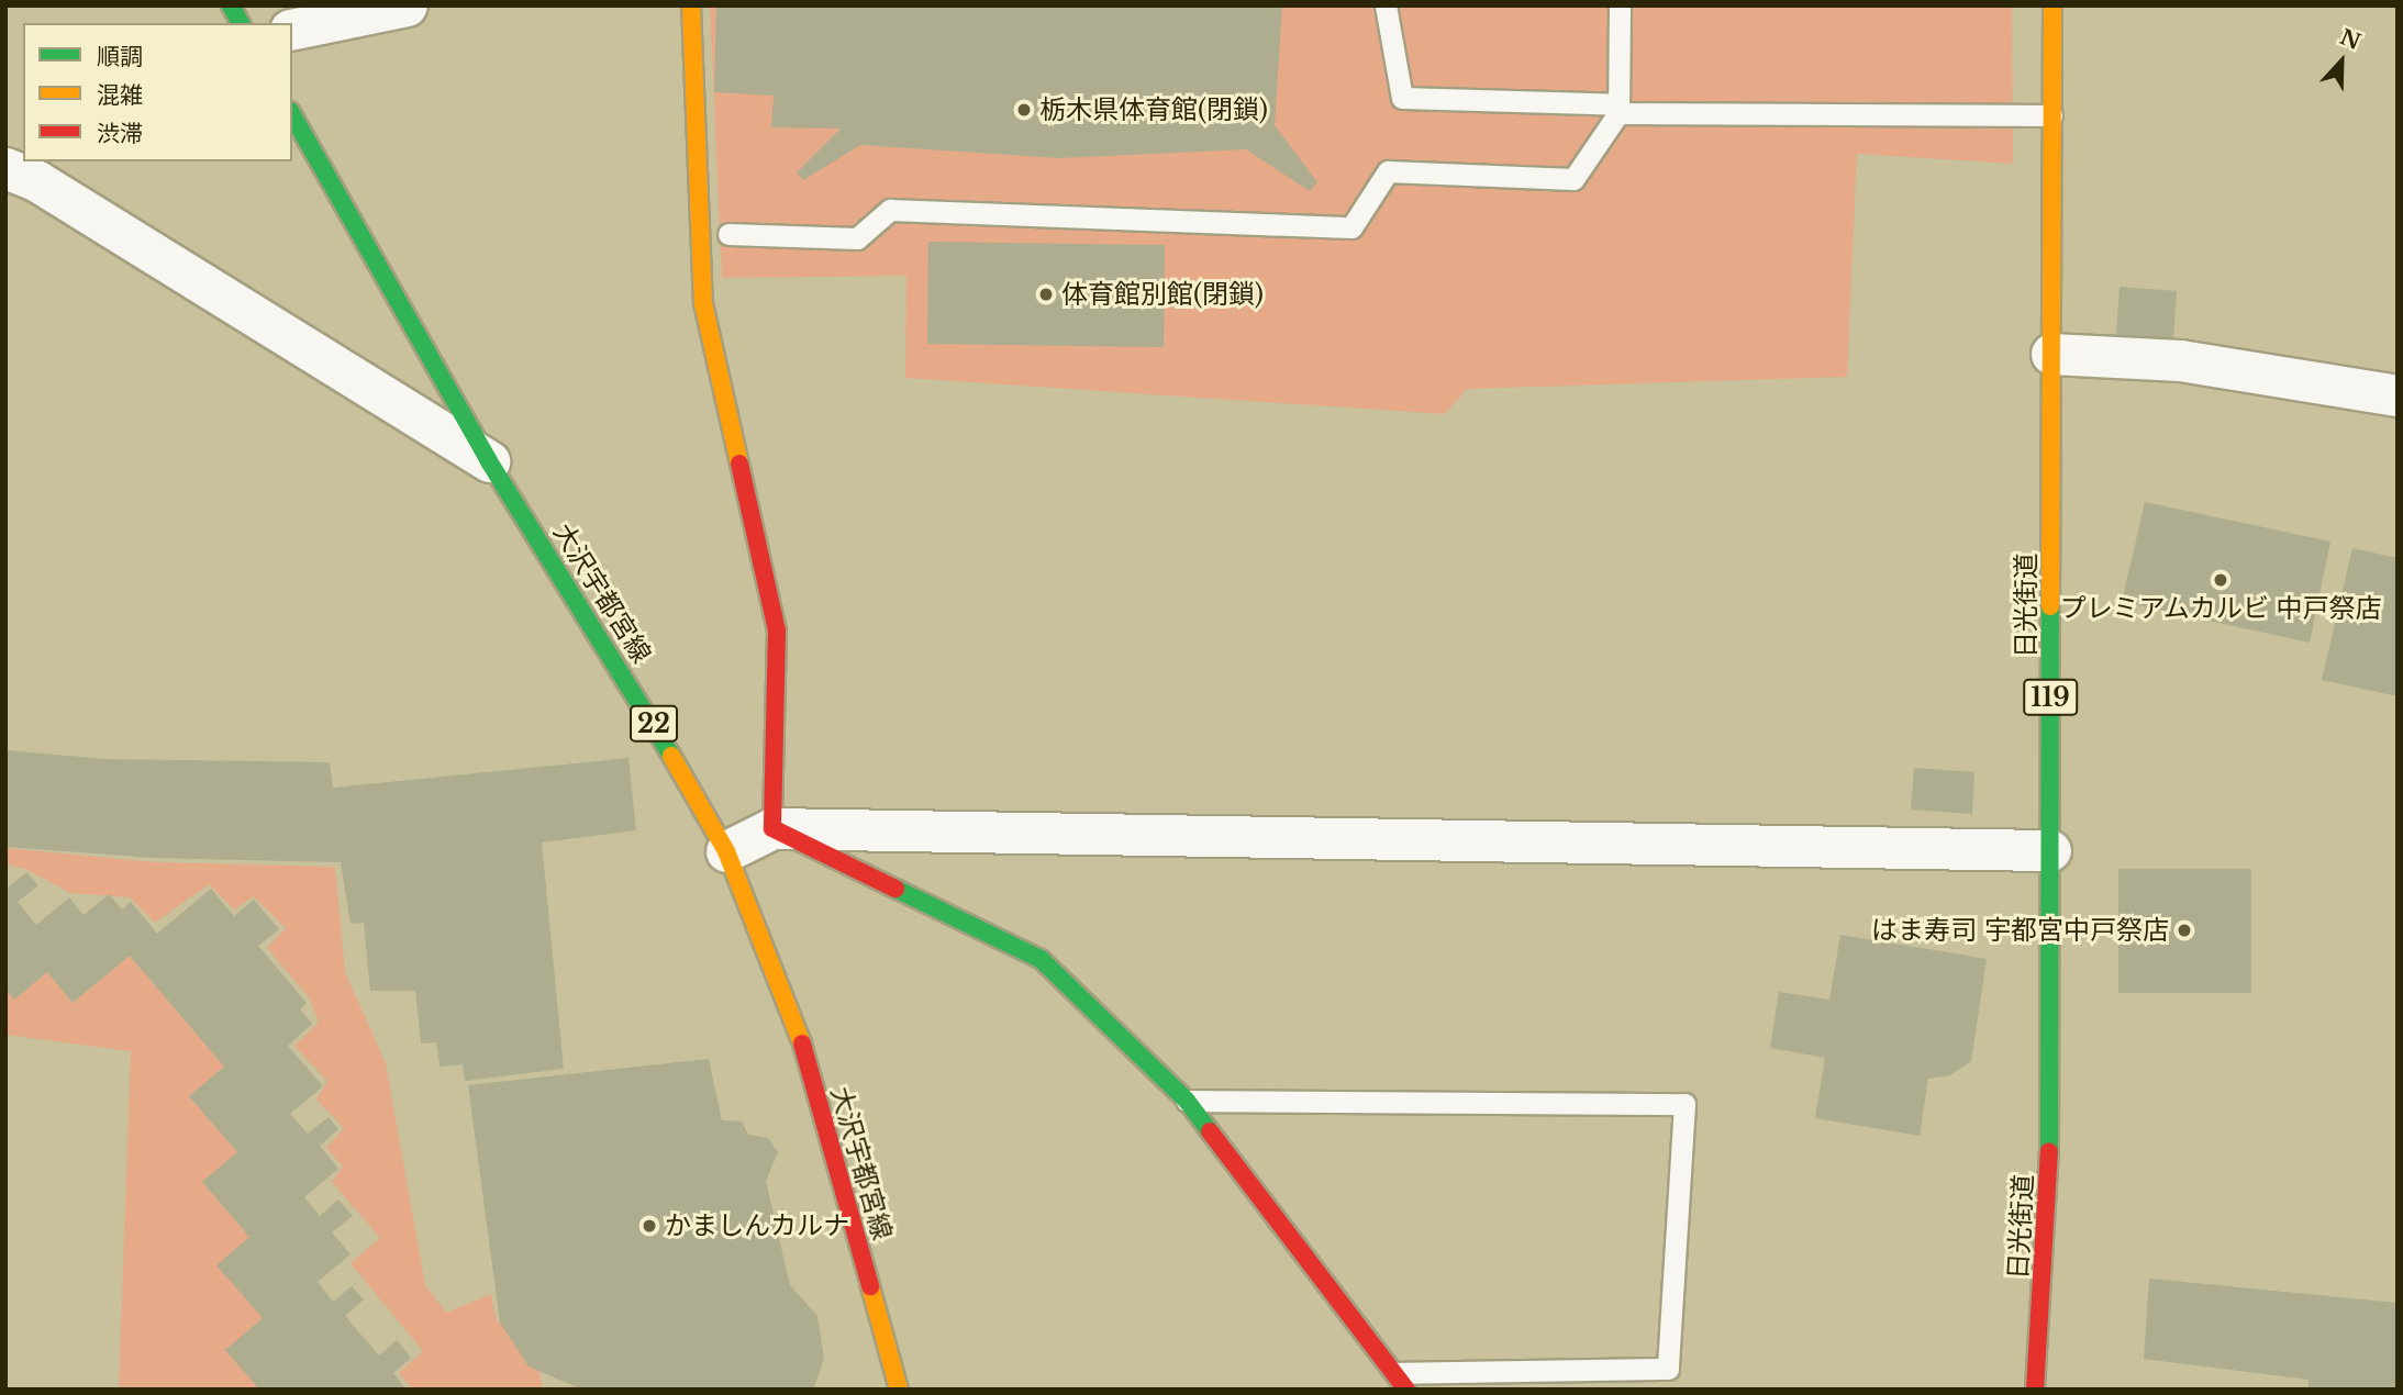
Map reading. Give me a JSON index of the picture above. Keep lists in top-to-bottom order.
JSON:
{
  "streets": {
    "main road": [
      "大沢宇都宮線",
      "日光街道",
      "119",
      "22"
    ]
  },
  "places": [
    "栃木県体育館(閉鎖)",
    "体育館別館(閉鎖)",
    "プレミアムカルビ 中戸祭店",
    "はま寿司 宇都宮中戸祭店",
    "かましんカルナ"
  ],
  "legend": ["順調", "混雑", "渋滞"],
  "north": "top"
}
